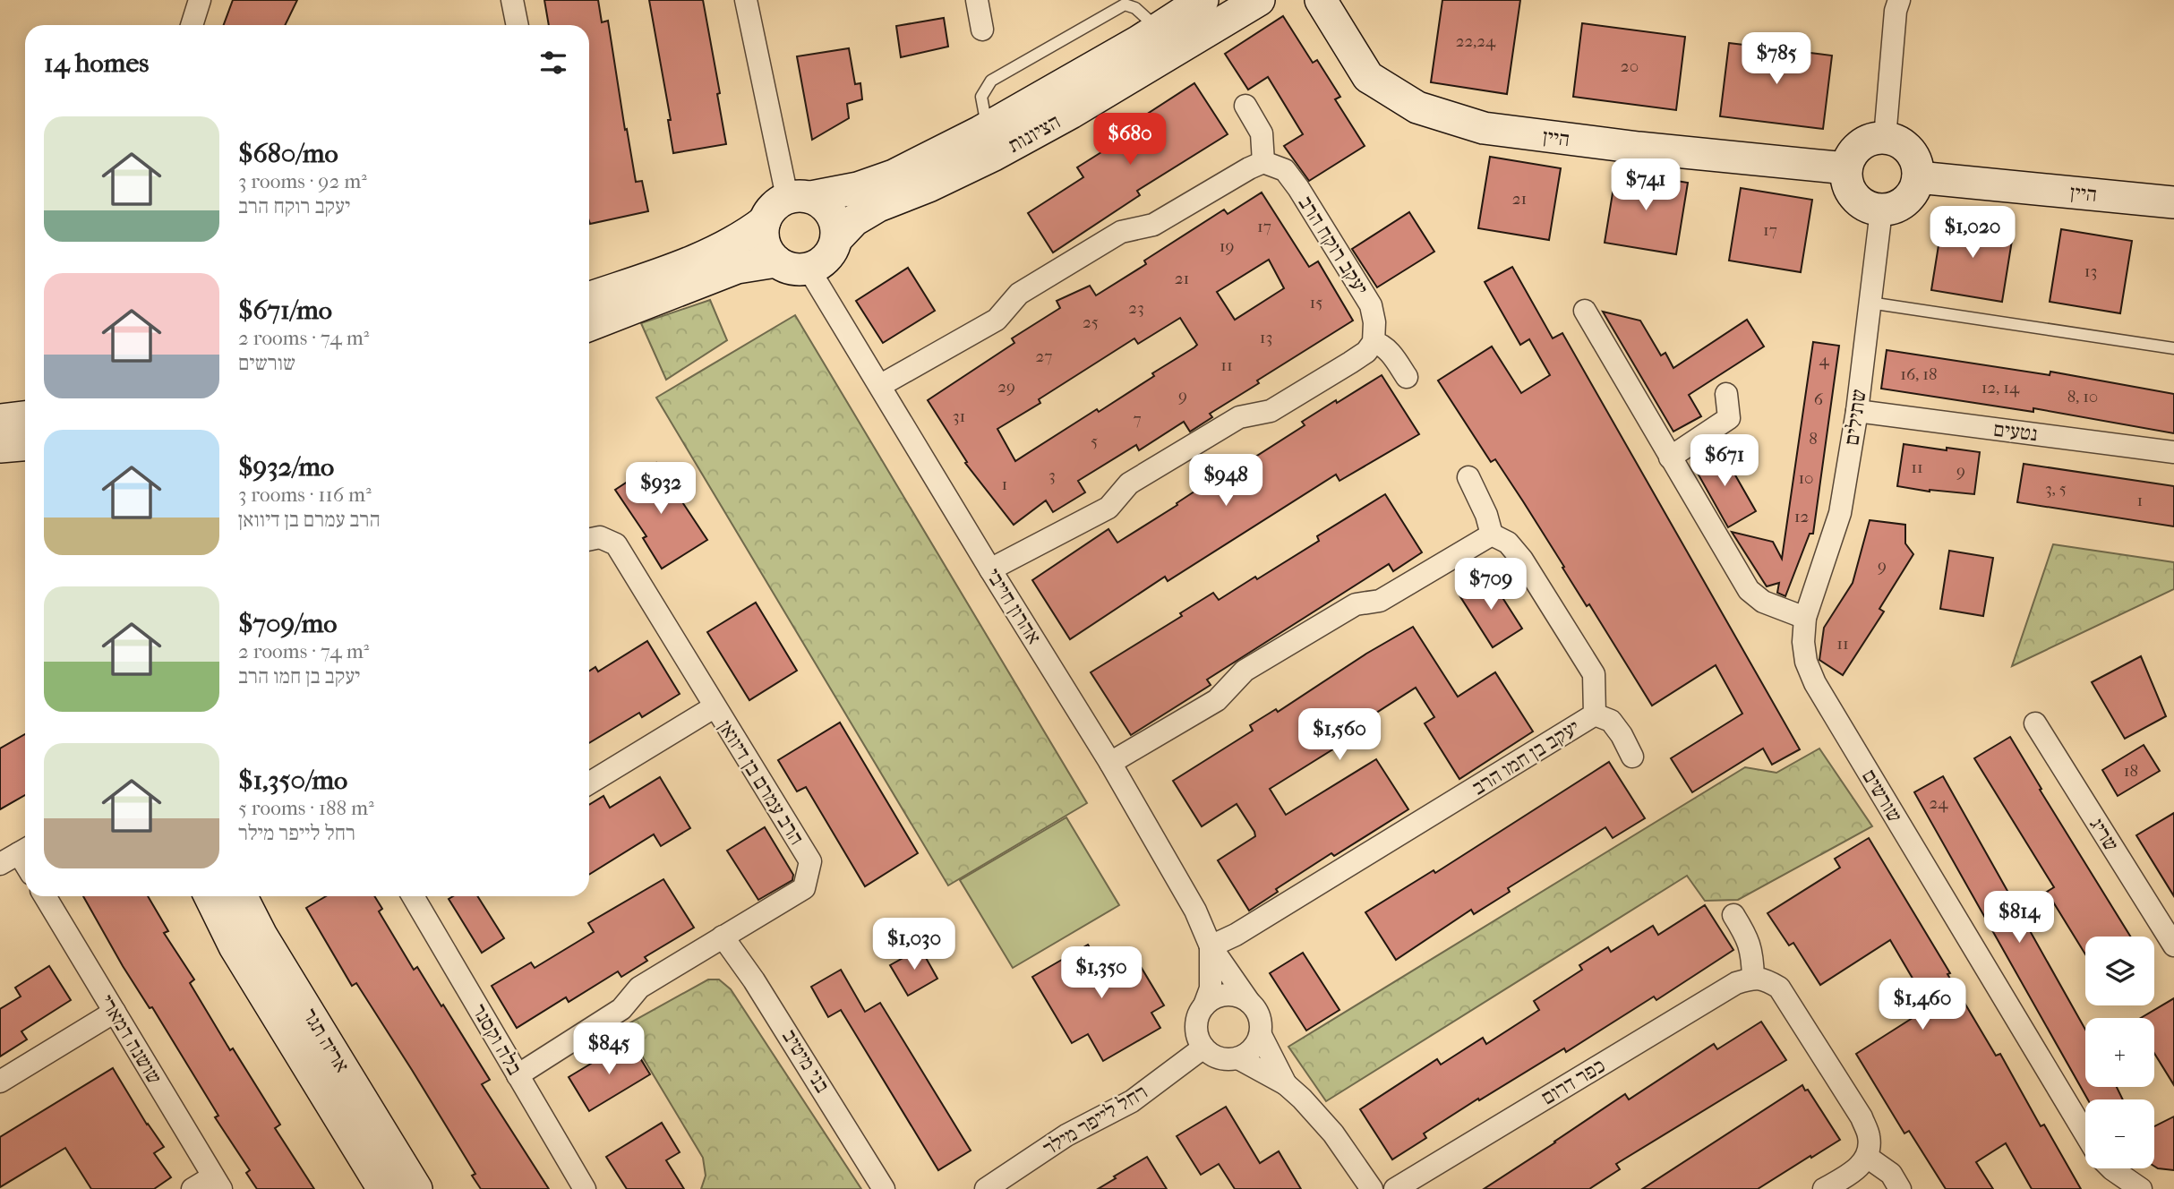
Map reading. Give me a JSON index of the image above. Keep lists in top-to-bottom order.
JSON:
{
  "streets": {
    "street": [
      "הציונות",
      "היין",
      "יעקב רוקח הרב",
      "שתילים",
      "נטעים",
      "אהרון חייבי",
      "יעקב בן חמו הרב",
      "הרב עמרם בן דיוואן",
      "שורשים",
      "שריג",
      "שושנה דמארי",
      "בלה וקסנר",
      "אריה תגר",
      "בני מיטיב",
      "כפר דרום",
      "רחל לייפר מילר"
    ]
  },
  "crossings": [
    ["הציונות", "אהרון חייבי"],
    ["היין", "שתילים"],
    ["שתילים", "נטעים"],
    ["שתילים", "שורשים"],
    ["אהרון חייבי", "יעקב בן חמו הרב"],
    ["אהרון חייבי", "רחל לייפר מילר"],
    ["הרב עמרם בן דיוואן", "בלה וקסנר"],
    ["הרב עמרם בן דיוואן", "בני מיטיב"]
  ],
  "house_numbers": [
    "22,24",
    "20",
    "21",
    "17",
    "17",
    "19",
    "13",
    "21",
    "15",
    "23",
    "25",
    "13",
    "27",
    "4",
    "11",
    "16, 18",
    "29",
    "12, 14",
    "9",
    "8, 10",
    "6",
    "31",
    "7",
    "8",
    "5",
    "11",
    "9",
    "3",
    "10",
    "1",
    "3, 5",
    "1",
    "12",
    "9",
    "11",
    "18",
    "24"
  ],
  "page": {
    "heading": "14 homes",
    "price": [
      "$785",
      "$680",
      "$741",
      "$1,020",
      "$671",
      "$948",
      "$932",
      "$709",
      "$1,560",
      "$814",
      "$1,030",
      "$1,350",
      "$1,460",
      "$845"
    ],
    "list": [
      {
        "name": "$680/mo",
        "note": "3 rooms · 92 m² · יעקב רוקח הרב"
      },
      {
        "name": "$671/mo",
        "note": "2 rooms · 74 m² · שורשים"
      },
      {
        "name": "$932/mo",
        "note": "3 rooms · 116 m² · הרב עמרם בן דיוואן"
      },
      {
        "name": "$709/mo",
        "note": "2 rooms · 74 m² · יעקב בן חמו הרב"
      },
      {
        "name": "$1,350/mo",
        "note": "5 rooms · 188 m² · רחל לייפר מילר"
      }
    ],
    "map_buttons": ["+", "−"]
  }
}
